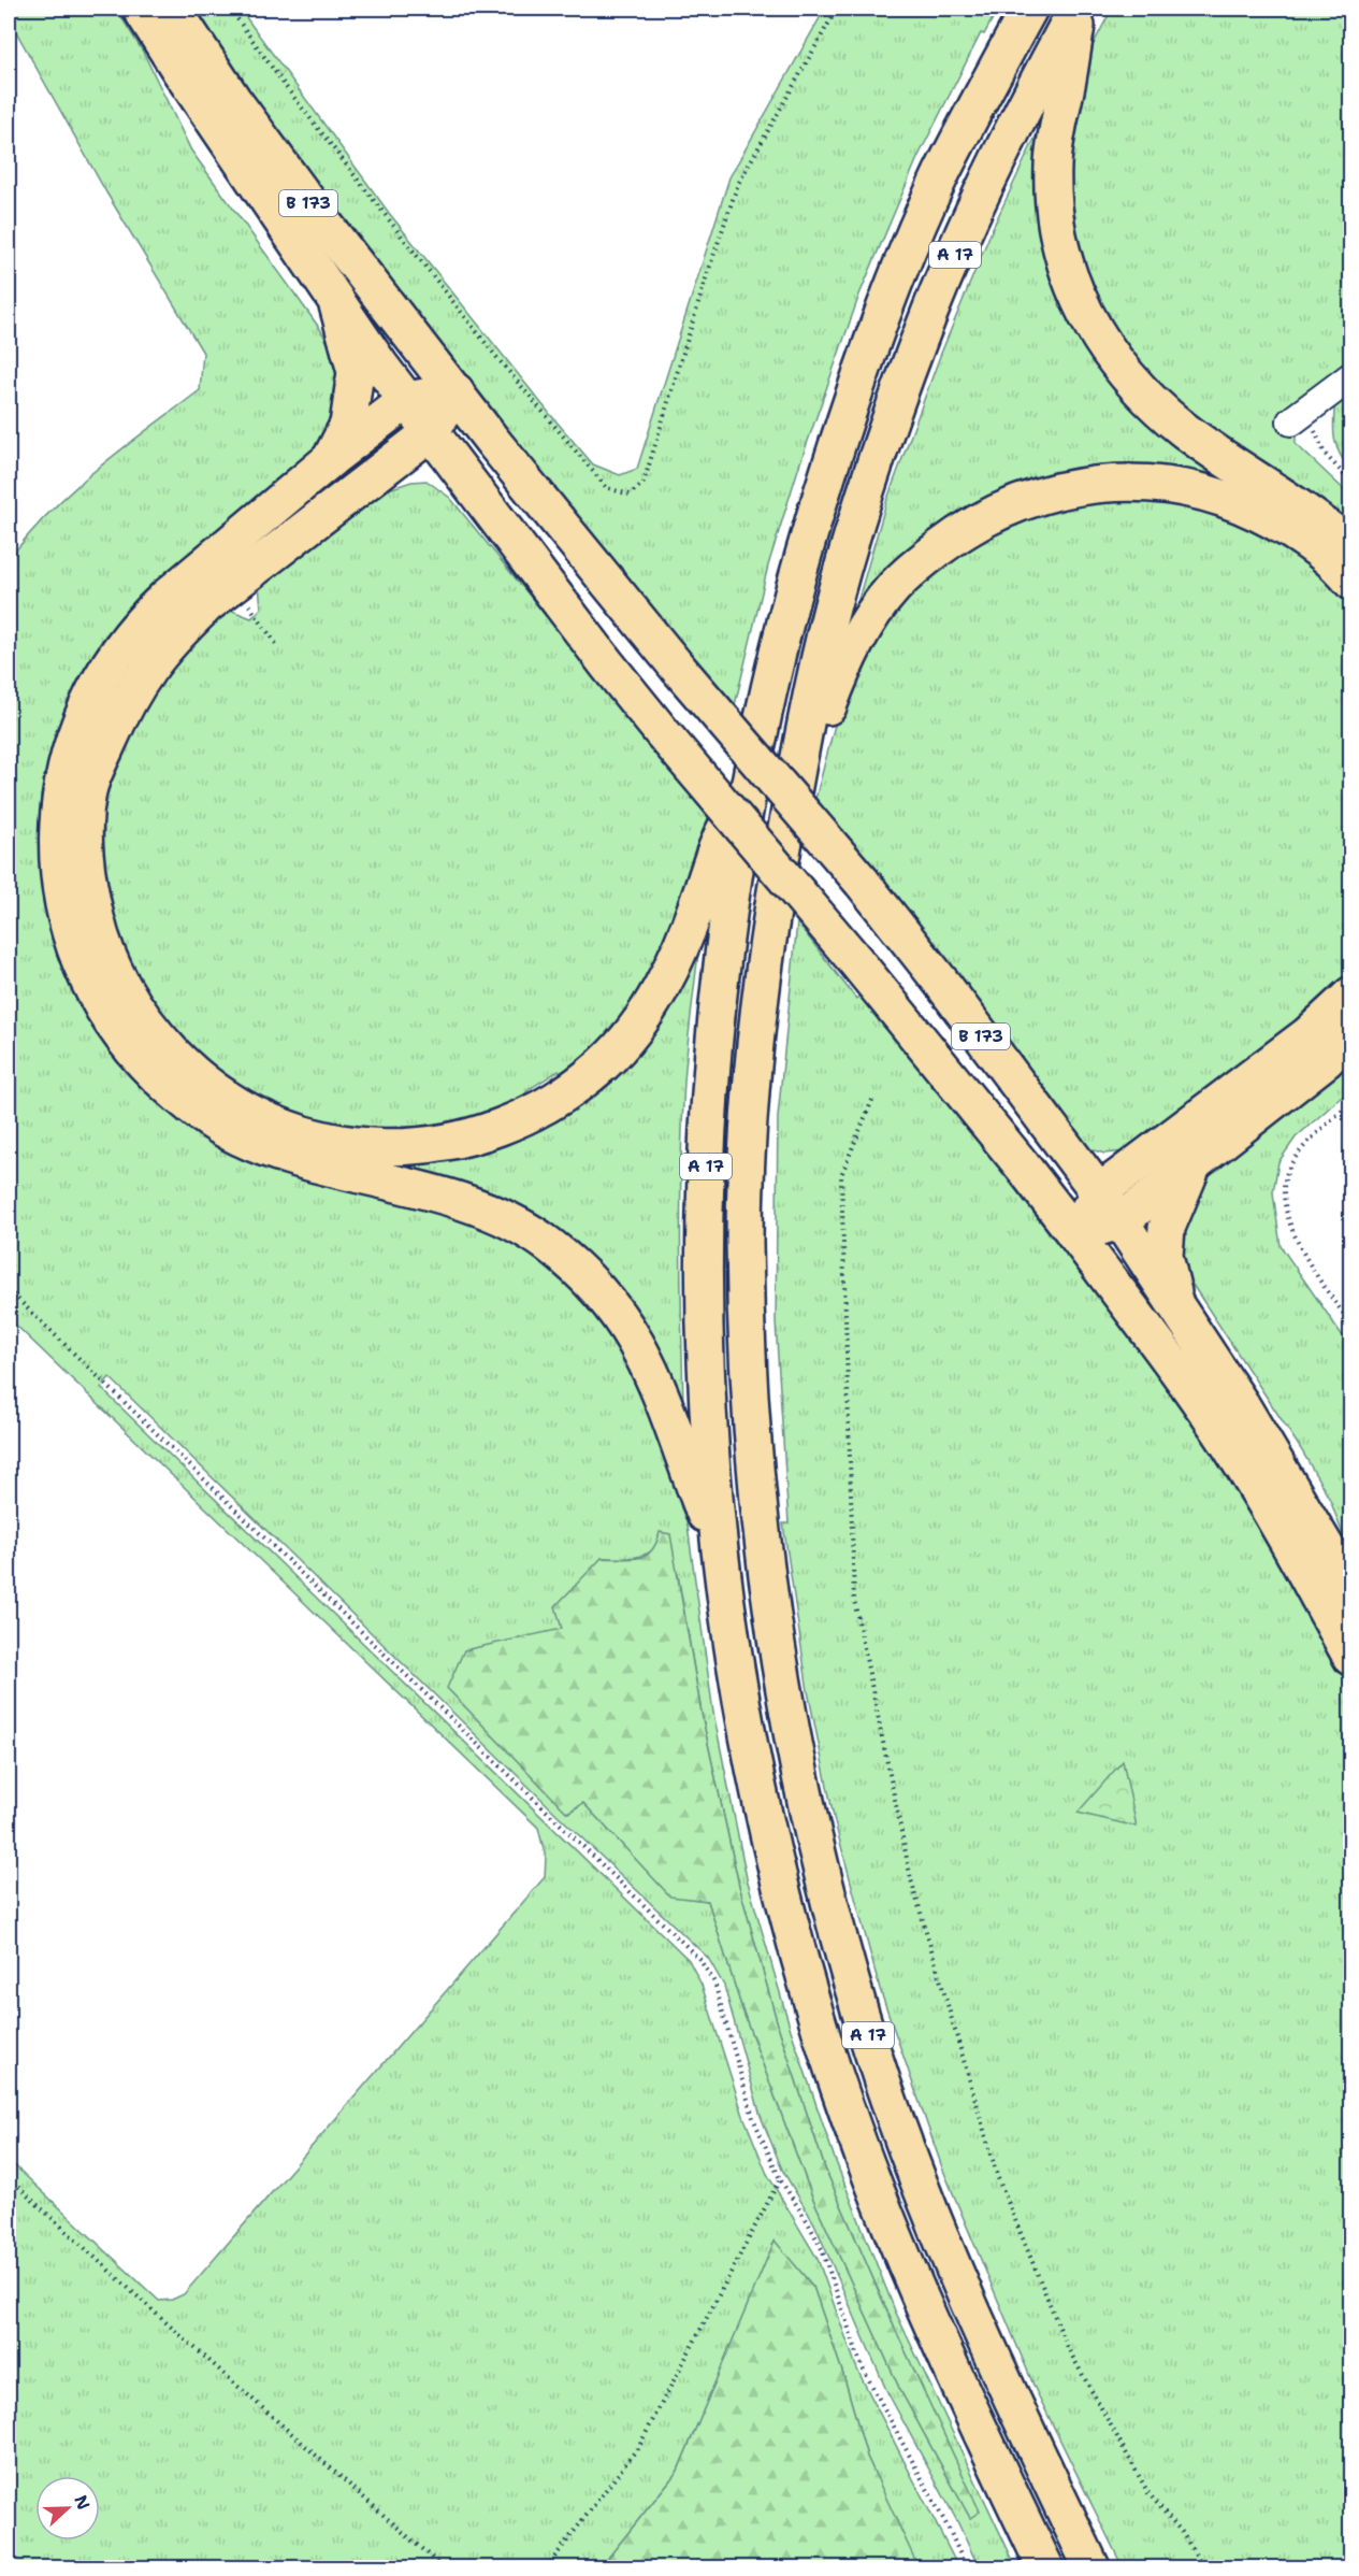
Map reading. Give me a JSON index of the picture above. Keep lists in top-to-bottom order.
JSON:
{
  "streets": {
    "main road": ["B 173", "A 17"]
  },
  "north": "right"
}
